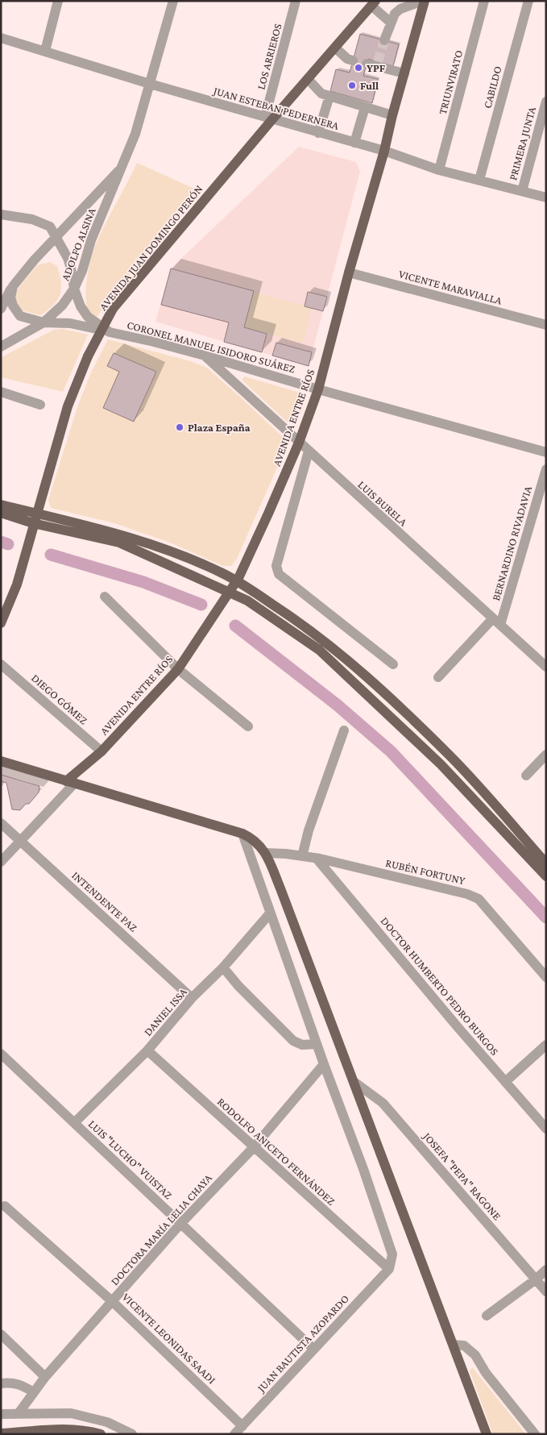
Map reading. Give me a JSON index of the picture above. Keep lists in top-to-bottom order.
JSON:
{
  "streets": {
    "main road": ["AVENIDA JUAN DOMINGO PERÓN", "AVENIDA ENTRE RÍOS"],
    "street": [
      "LOS ARRIEROS",
      "TRIUNVIRATO",
      "CABILDO",
      "JUAN ESTEBAN PEDERNERA",
      "PRIMERA JUNTA",
      "ADOLFO ALSINA",
      "VICENTE MARAVIALLA",
      "CORONEL MANUEL ISIDORO SUÁREZ",
      "LUIS BURELA",
      "BERNARDINO RIVADAVIA",
      "DIEGO GÓMEZ",
      "RUBÉN FORTUNY",
      "INTENDENTE PAZ",
      "DOCTOR HUMBERTO PEDRO BURGOS",
      "DANIEL ISSA",
      "RODOLFO ANICETO FERNÁNDEZ",
      "LUIS \"LUCHO\" VUISTAZ",
      "JOSEFA \"PEPA\" RAGONE",
      "DOCTORA MARÍA LELIA CHAYA",
      "VICENTE LEONIDAS SAADI",
      "JUAN BAUTISTA AZOPARDO"
    ]
  },
  "crossings": [
    ["LOS ARRIEROS", "JUAN ESTEBAN PEDERNERA"],
    ["LOS ARRIEROS", "AVENIDA JUAN DOMINGO PERÓN"],
    ["TRIUNVIRATO", "JUAN ESTEBAN PEDERNERA"],
    ["CABILDO", "JUAN ESTEBAN PEDERNERA"],
    ["JUAN ESTEBAN PEDERNERA", "PRIMERA JUNTA"],
    ["JUAN ESTEBAN PEDERNERA", "ADOLFO ALSINA"],
    ["JUAN ESTEBAN PEDERNERA", "AVENIDA JUAN DOMINGO PERÓN"],
    ["JUAN ESTEBAN PEDERNERA", "AVENIDA ENTRE RÍOS"],
    ["ADOLFO ALSINA", "CORONEL MANUEL ISIDORO SUÁREZ"],
    ["VICENTE MARAVIALLA", "AVENIDA ENTRE RÍOS"],
    ["CORONEL MANUEL ISIDORO SUÁREZ", "AVENIDA ENTRE RÍOS"],
    ["CORONEL MANUEL ISIDORO SUÁREZ", "LUIS BURELA"],
    ["AVENIDA ENTRE RÍOS", "LUIS BURELA"],
    ["AVENIDA ENTRE RÍOS", "DIEGO GÓMEZ"],
    ["LUIS BURELA", "BERNARDINO RIVADAVIA"],
    ["RUBÉN FORTUNY", "DOCTOR HUMBERTO PEDRO BURGOS"],
    ["INTENDENTE PAZ", "DANIEL ISSA"],
    ["DANIEL ISSA", "RODOLFO ANICETO FERNÁNDEZ"],
    ["DANIEL ISSA", "LUIS \"LUCHO\" VUISTAZ"],
    ["RODOLFO ANICETO FERNÁNDEZ", "DOCTORA MARÍA LELIA CHAYA"],
    ["RODOLFO ANICETO FERNÁNDEZ", "JUAN BAUTISTA AZOPARDO"],
    ["LUIS \"LUCHO\" VUISTAZ", "DOCTORA MARÍA LELIA CHAYA"],
    ["LUIS \"LUCHO\" VUISTAZ", "JUAN BAUTISTA AZOPARDO"],
    ["DOCTORA MARÍA LELIA CHAYA", "VICENTE LEONIDAS SAADI"],
    ["VICENTE LEONIDAS SAADI", "JUAN BAUTISTA AZOPARDO"]
  ],
  "places": ["YPF", "Full", "Plaza España"]
}
